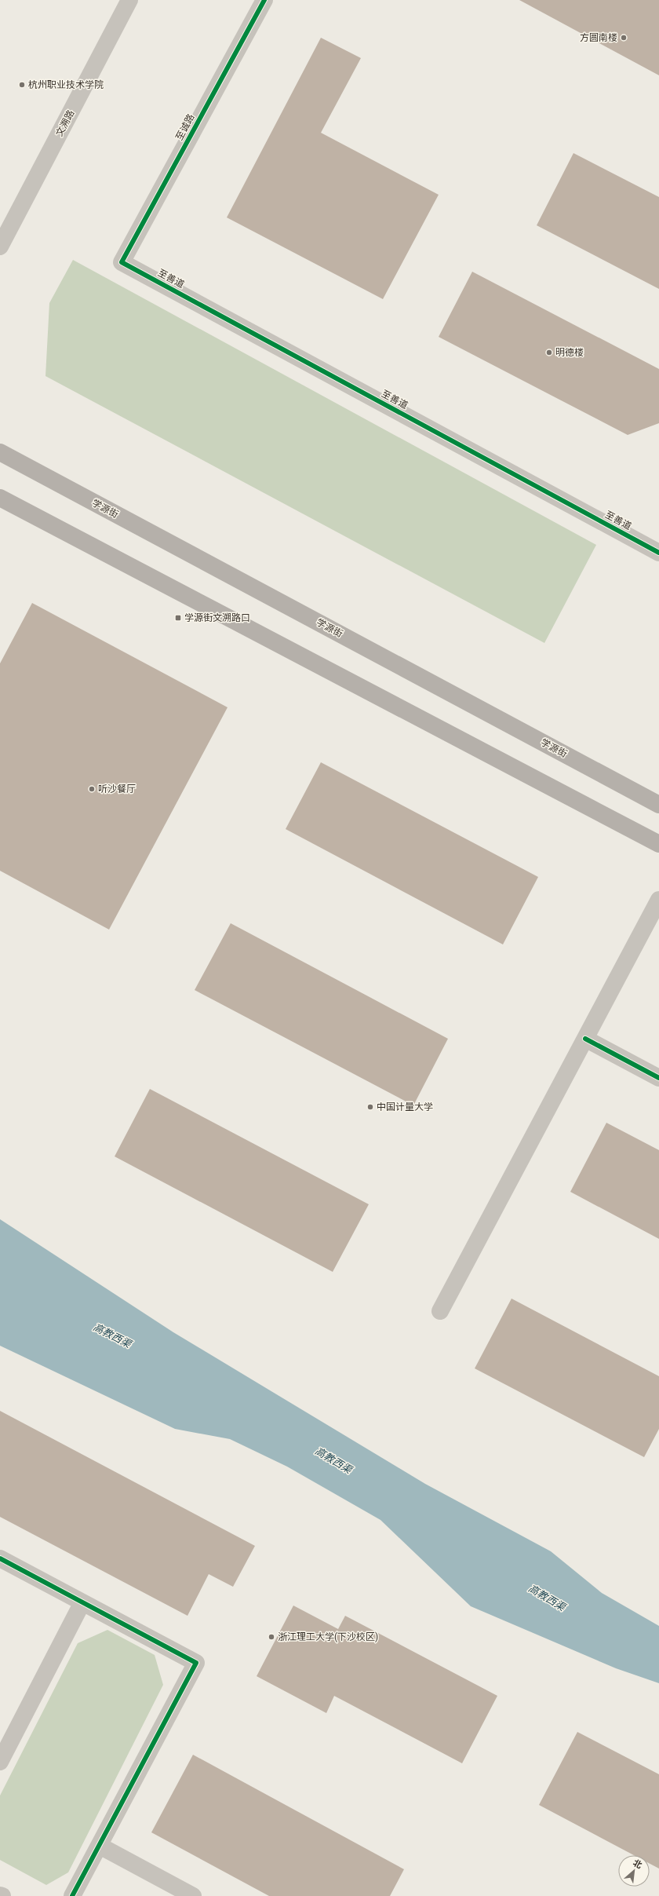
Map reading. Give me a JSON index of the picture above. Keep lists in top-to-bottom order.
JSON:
{
  "streets": {
    "main road": ["学源街"],
    "street": ["文溯路", "至诚路", "至善道"]
  },
  "crossings": [
    ["至诚路", "至善道"]
  ],
  "water": ["高教西渠"],
  "places": {
    "other": [
      "方圆南楼",
      "杭州职业技术学院",
      "明德楼",
      "听沙餐厅",
      "中国计量大学",
      "浙江理工大学(下沙校区)"
    ],
    "transit": ["学源街文溯路口"]
  },
  "north": "top right"
}
